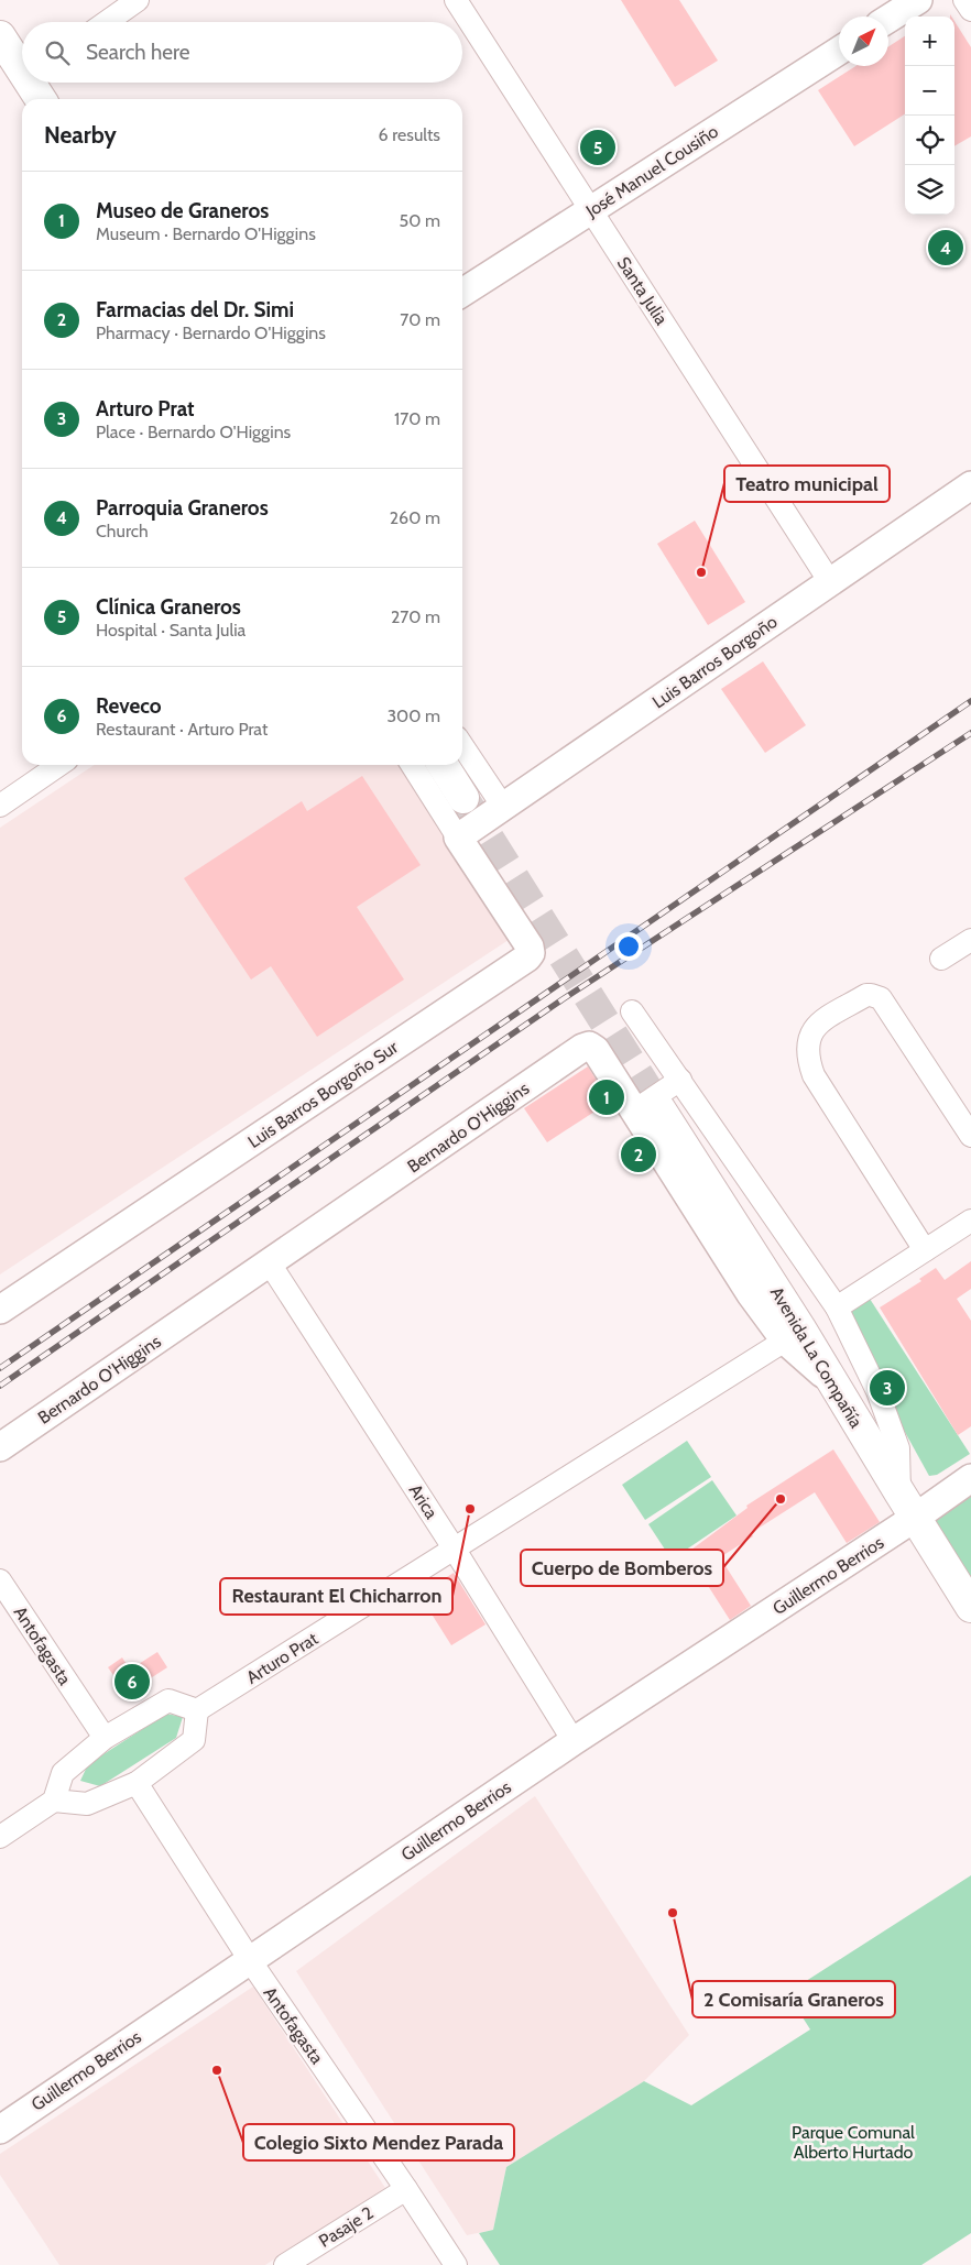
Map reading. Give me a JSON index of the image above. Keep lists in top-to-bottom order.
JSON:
{
  "streets": {
    "main road": ["Avenida La Compañía"],
    "street": [
      "José Manuel Cousiño",
      "Santa Julia",
      "Luis Barros Borgoño",
      "Luis Barros Borgoño Sur",
      "Bernardo O'Higgins",
      "Arica",
      "Guillermo Berrios",
      "Antofagasta",
      "Arturo Prat",
      "Pasaje 2"
    ]
  },
  "crossings": [
    ["José Manuel Cousiño", "Santa Julia"],
    ["Santa Julia", "Luis Barros Borgoño"],
    ["Luis Barros Borgoño", "Luis Barros Borgoño Sur"],
    ["Bernardo O'Higgins", "Avenida La Compañía"],
    ["Bernardo O'Higgins", "Arica"],
    ["Bernardo O'Higgins", "Arturo Prat"],
    ["Avenida La Compañía", "Guillermo Berrios"],
    ["Arica", "Guillermo Berrios"],
    ["Arica", "Arturo Prat"],
    ["Guillermo Berrios", "Antofagasta"],
    ["Antofagasta", "Pasaje 2"]
  ],
  "parks": ["Parque Comunal Alberto Hurtado"],
  "places": [
    "Teatro municipal",
    "Cuerpo de Bomberos",
    "Restaurant El Chicharron",
    "2 Comisaría Graneros",
    "Colegio Sixto Mendez Parada"
  ],
  "north": "top right",
  "page": {
    "map_buttons": ["+", "−"],
    "search": "Search here",
    "heading": ["Nearby", "6 results"],
    "pins": [
      "5",
      "4",
      "1",
      "2",
      "3",
      "6"
    ],
    "list": [
      {
        "mark": "1",
        "name": "Museo de Graneros",
        "note": "Museum · Bernardo O'Higgins",
        "value": "50 m"
      },
      {
        "mark": "2",
        "name": "Farmacias del Dr. Simi",
        "note": "Pharmacy · Bernardo O'Higgins",
        "value": "70 m"
      },
      {
        "mark": "3",
        "name": "Arturo Prat",
        "note": "Place · Bernardo O'Higgins",
        "value": "170 m"
      },
      {
        "mark": "4",
        "name": "Parroquia Graneros",
        "note": "Church",
        "value": "260 m"
      },
      {
        "mark": "5",
        "name": "Clínica Graneros",
        "note": "Hospital · Santa Julia",
        "value": "270 m"
      },
      {
        "mark": "6",
        "name": "Reveco",
        "note": "Restaurant · Arturo Prat",
        "value": "300 m"
      }
    ]
  }
}
